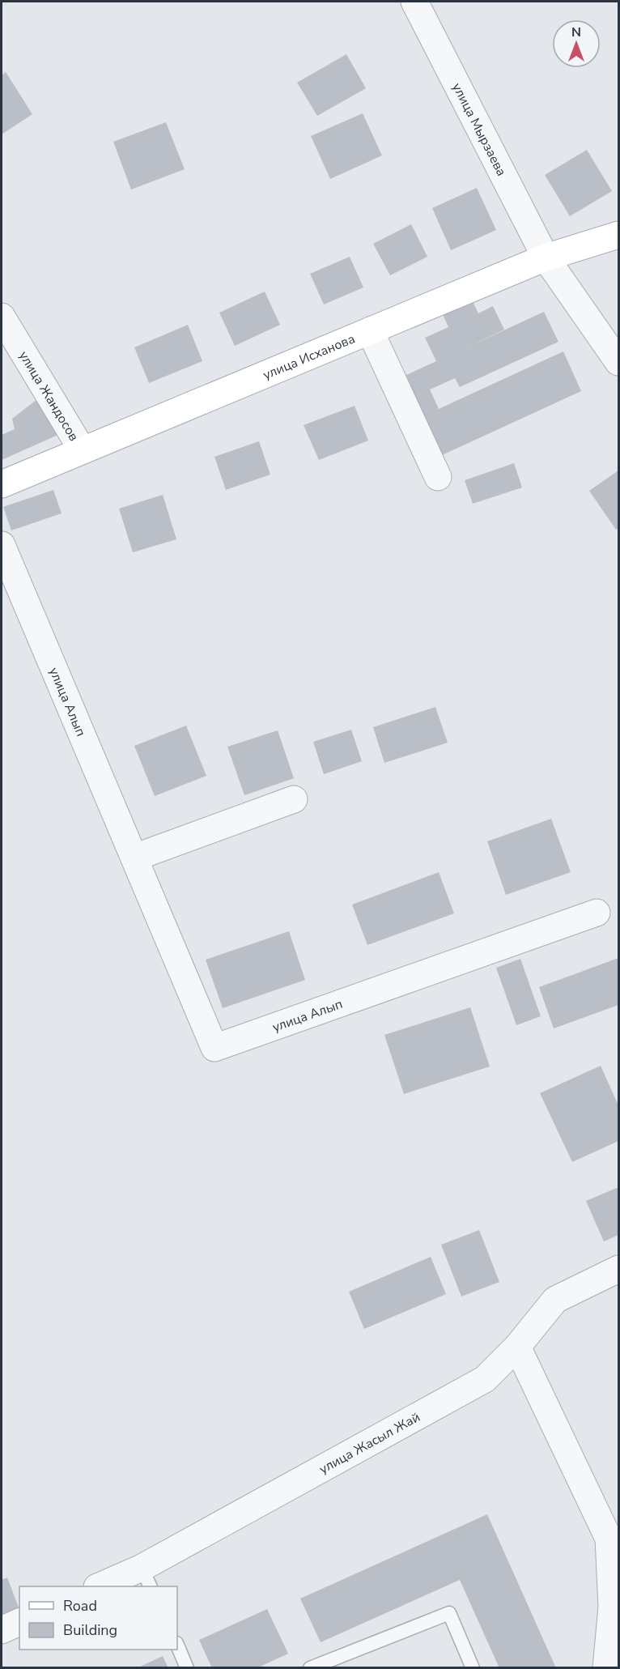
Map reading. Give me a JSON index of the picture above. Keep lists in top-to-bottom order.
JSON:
{
  "streets": {
    "main road": ["улица Исханова"],
    "street": [
      "улица Мырзаева",
      "улица Жандосов",
      "улица Алып",
      "улица Жасыл Жай"
    ]
  },
  "crossings": [
    ["улица Мырзаева", "улица Исханова"],
    ["улица Исханова", "улица Жандосов"]
  ],
  "legend": ["Road", "Building"],
  "north": "top"
}
